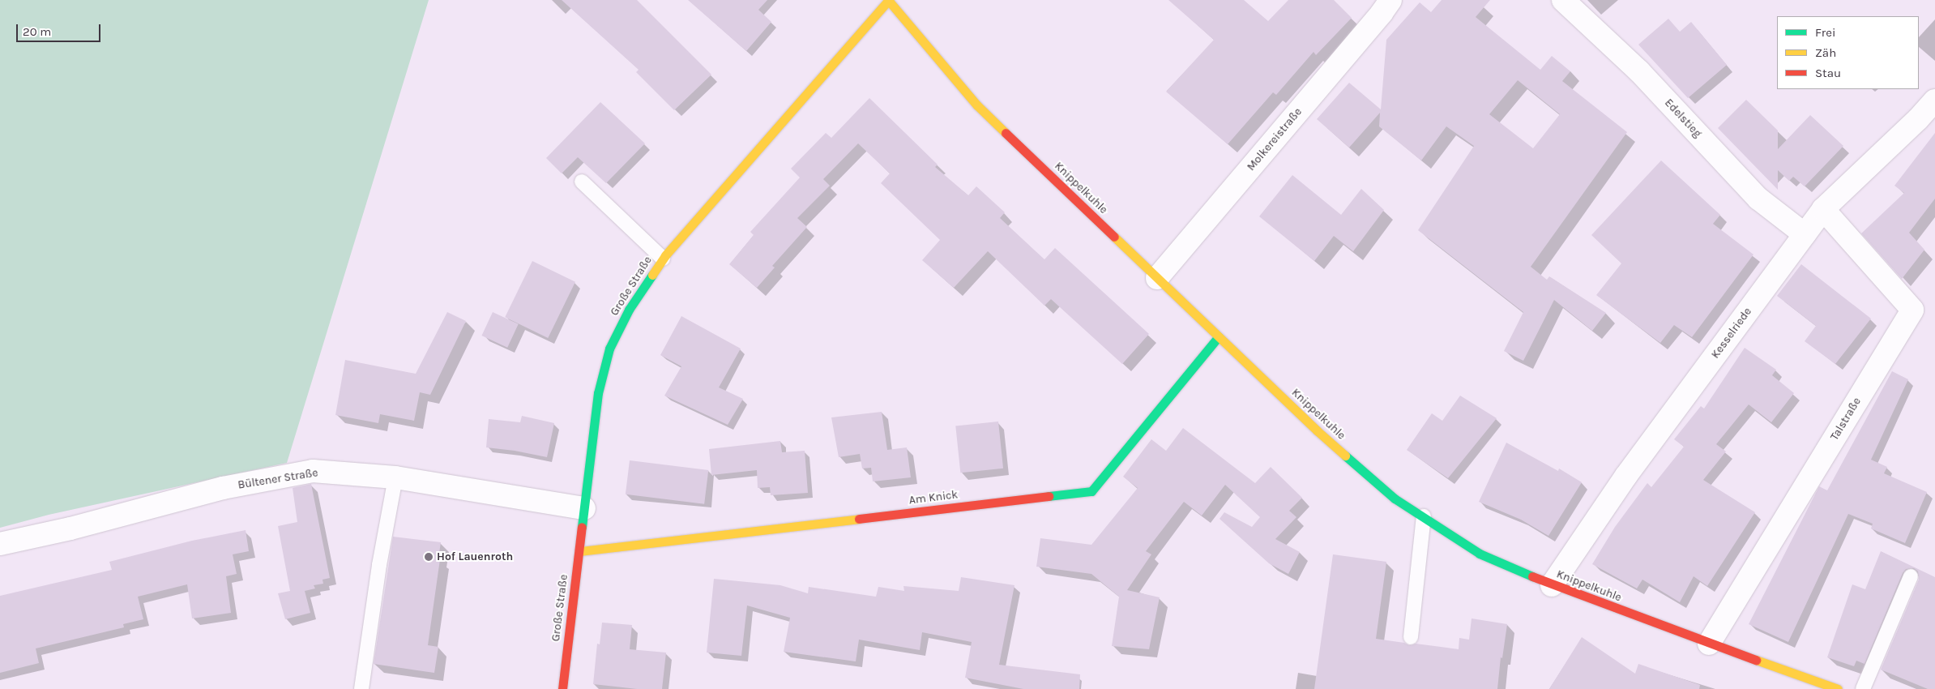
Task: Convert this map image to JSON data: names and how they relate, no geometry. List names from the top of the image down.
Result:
{
  "streets": {
    "street": [
      "Edelstieg",
      "Molkereistraße",
      "Knippelkuhle",
      "Große Straße",
      "Kesselriede",
      "Talstraße",
      "Bültener Straße",
      "Am Knick"
    ]
  },
  "crossings": [
    ["Edelstieg", "Kesselriede"],
    ["Molkereistraße", "Knippelkuhle"],
    ["Knippelkuhle", "Große Straße"],
    ["Knippelkuhle", "Kesselriede"],
    ["Knippelkuhle", "Talstraße"],
    ["Knippelkuhle", "Am Knick"],
    ["Große Straße", "Bültener Straße"],
    ["Große Straße", "Am Knick"],
    ["Kesselriede", "Talstraße"]
  ],
  "places": ["Hof Lauenroth"],
  "legend": ["Frei", "Zäh", "Stau"],
  "scale_bar": "20 m"
}
